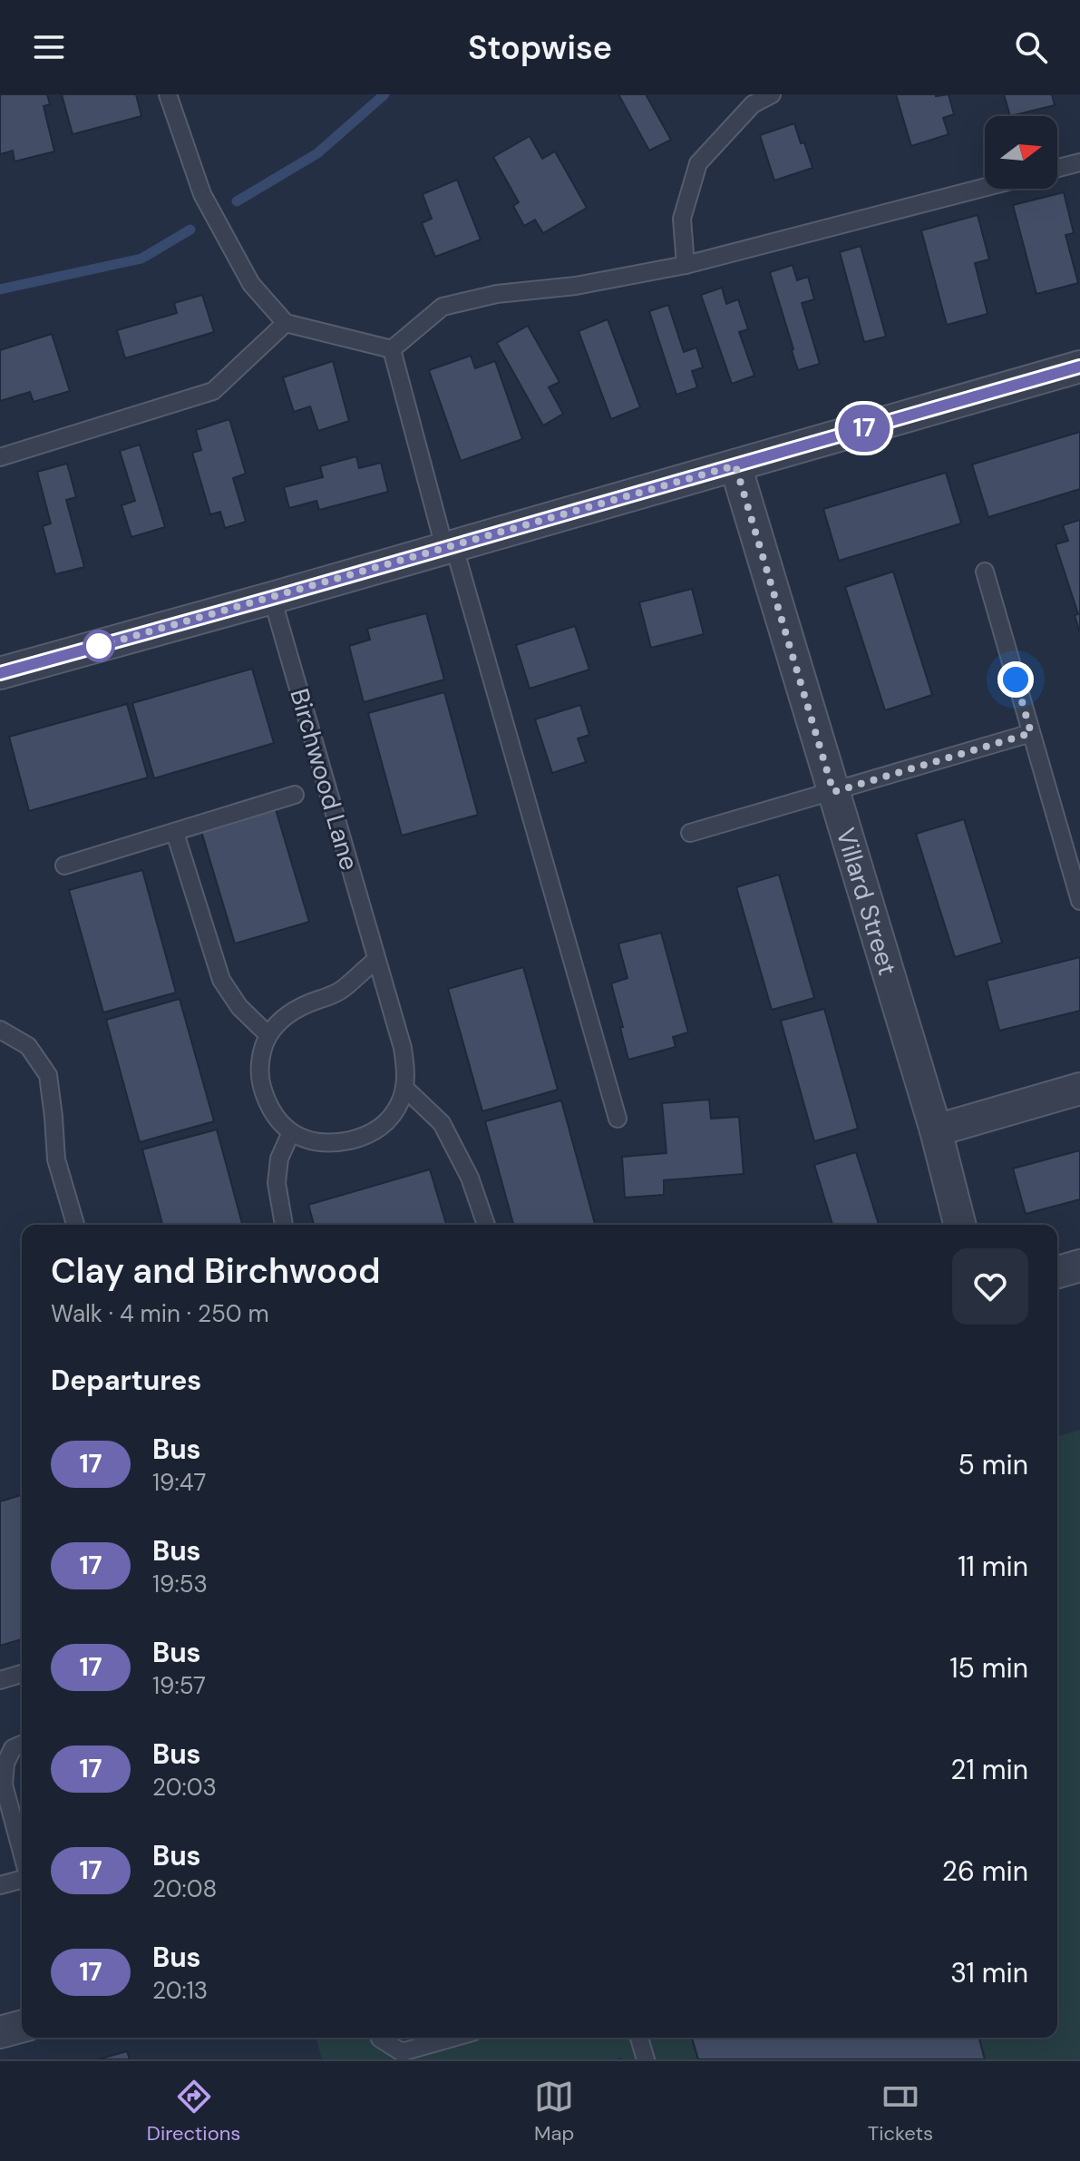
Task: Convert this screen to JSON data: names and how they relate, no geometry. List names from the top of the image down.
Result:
{
  "streets": {
    "street": ["Villard Street"],
    "lane": ["Birchwood Lane"]
  },
  "lines": ["bus line 17"],
  "north": "right",
  "page": {
    "header": "Stopwise",
    "on_map": "17",
    "heading": [
      ["Clay and Birchwood", "Walk · 4 min · 250 m"],
      "Departures"
    ],
    "list": [
      {
        "mark": "17",
        "name": "Bus",
        "note": "19:47",
        "value": "5 min"
      },
      {
        "mark": "17",
        "name": "Bus",
        "note": "19:53",
        "value": "11 min"
      },
      {
        "mark": "17",
        "name": "Bus",
        "note": "19:57",
        "value": "15 min"
      },
      {
        "mark": "17",
        "name": "Bus",
        "note": "20:03",
        "value": "21 min"
      },
      {
        "mark": "17",
        "name": "Bus",
        "note": "20:08",
        "value": "26 min"
      },
      {
        "mark": "17",
        "name": "Bus",
        "note": "20:13",
        "value": "31 min"
      }
    ],
    "tabs": ["Directions", "Map", "Tickets"]
  }
}
